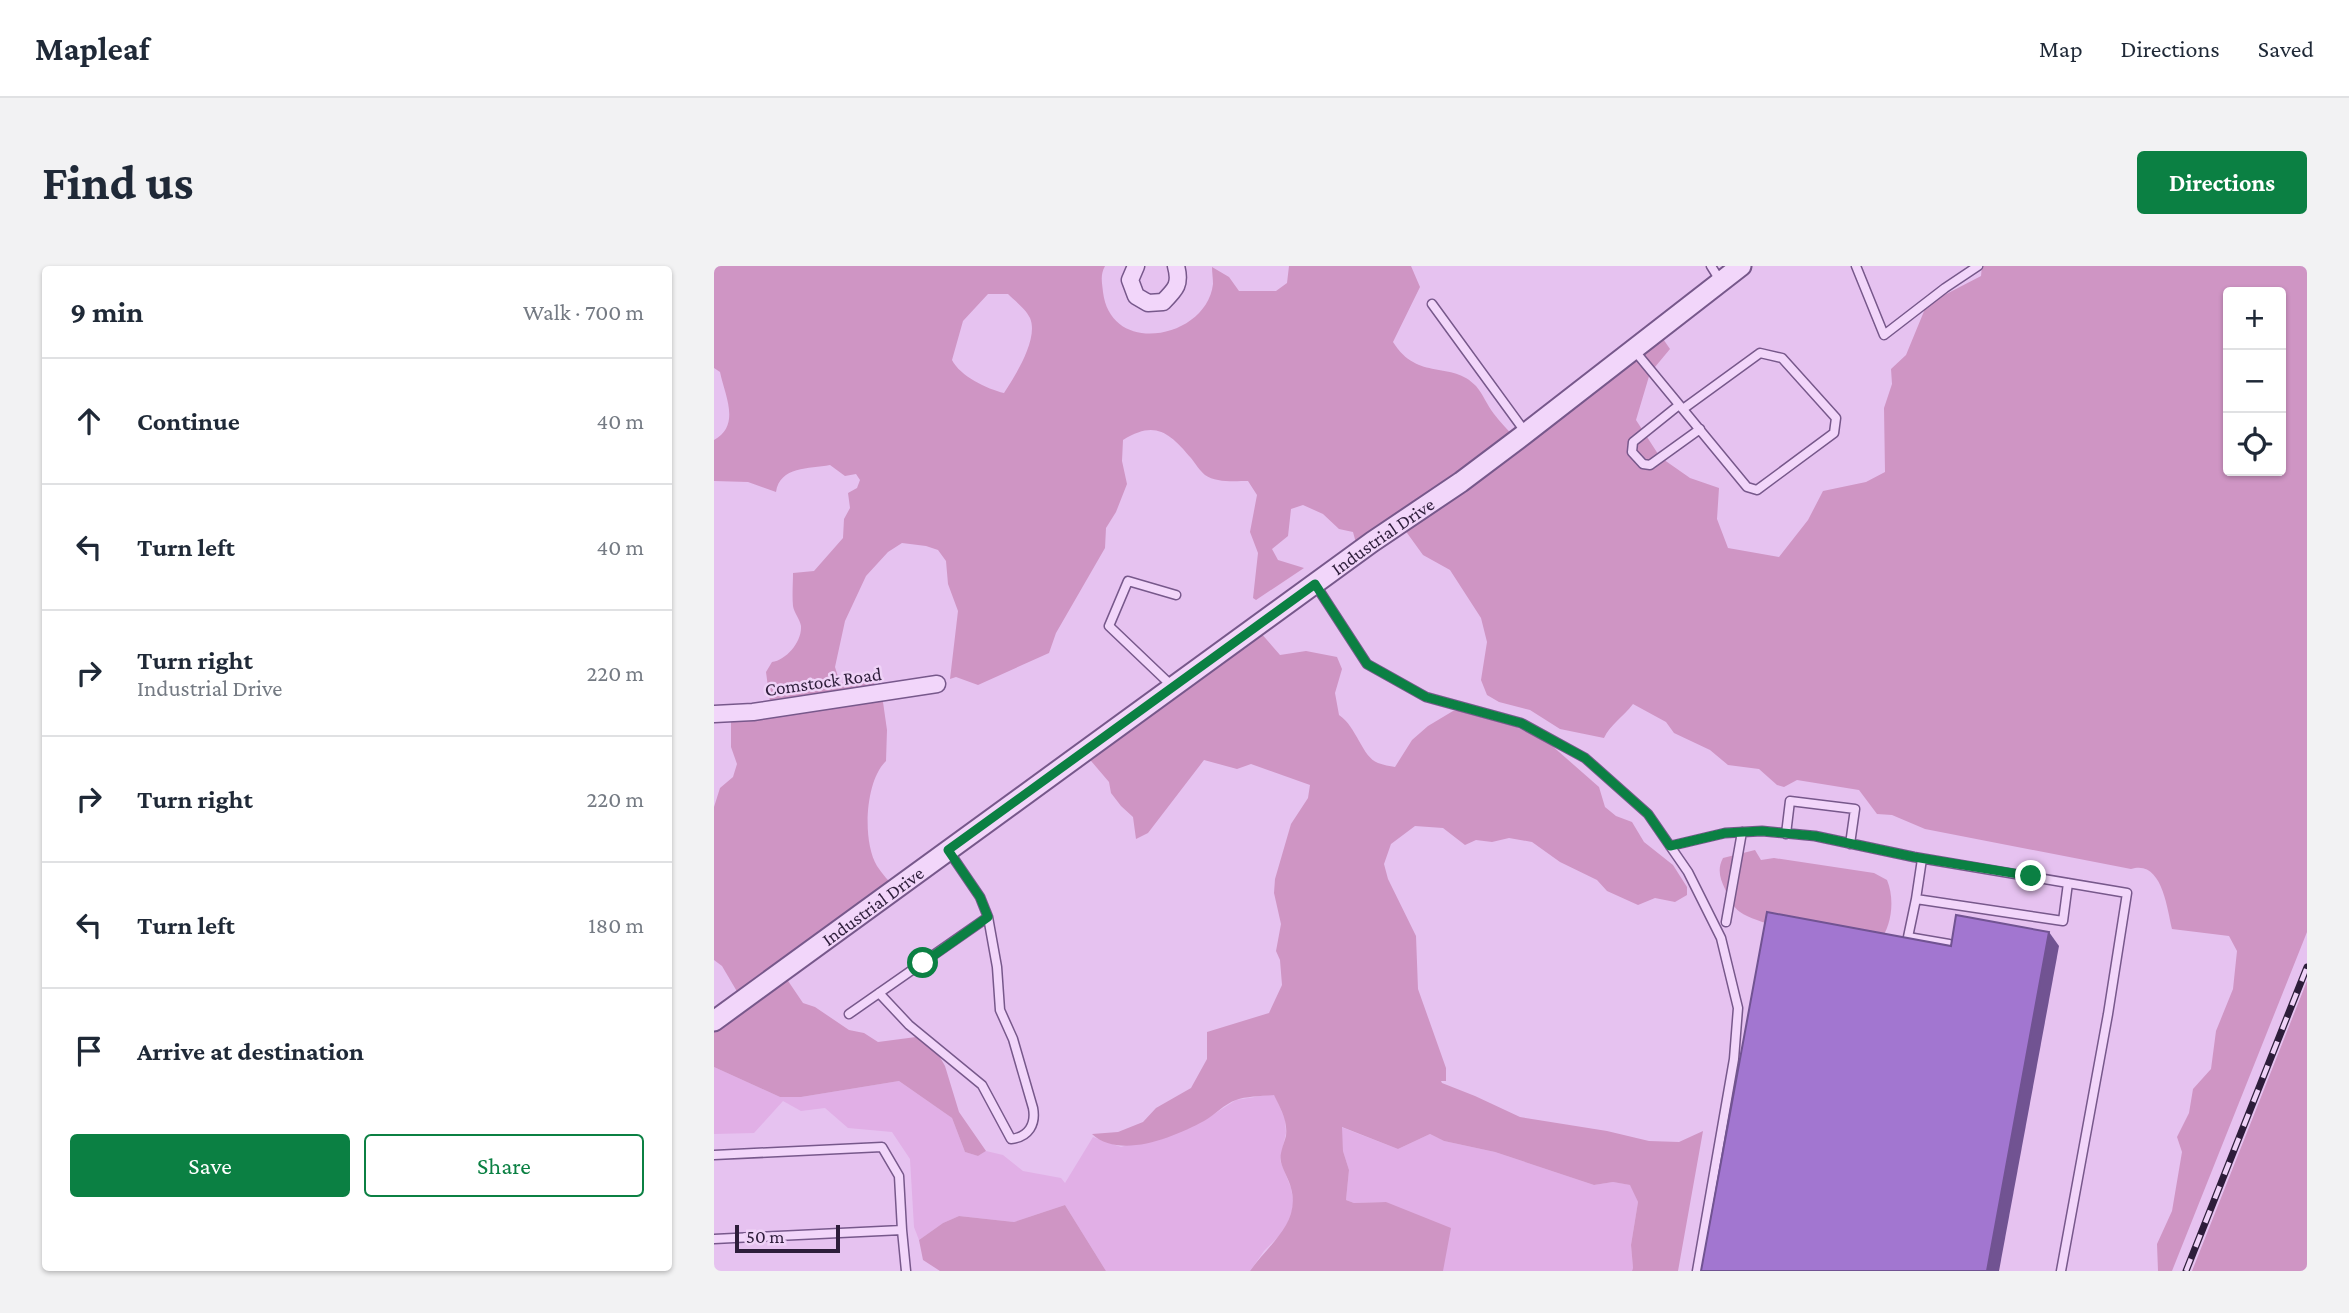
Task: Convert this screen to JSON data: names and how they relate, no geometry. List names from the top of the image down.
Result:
{
  "streets": {
    "street": ["Industrial Drive", "Comstock Road"]
  },
  "scale_bar": "50 m",
  "page": {
    "header": "Mapleaf",
    "nav": ["Map", "Directions", "Saved"],
    "buttons": [
      "Directions",
      ["Save", "Share"]
    ],
    "title": "Find us",
    "heading": ["9 min", "Walk · 700 m"],
    "map_buttons": ["+", "−"],
    "list": [
      ["Continue", "40 m"],
      ["Turn left", "40 m"],
      ["Turn right", "Industrial Drive", "220 m"],
      ["Turn right", "220 m"],
      ["Turn left", "180 m"],
      "Arrive at destination"
    ],
    "scale": "50 m"
  }
}
